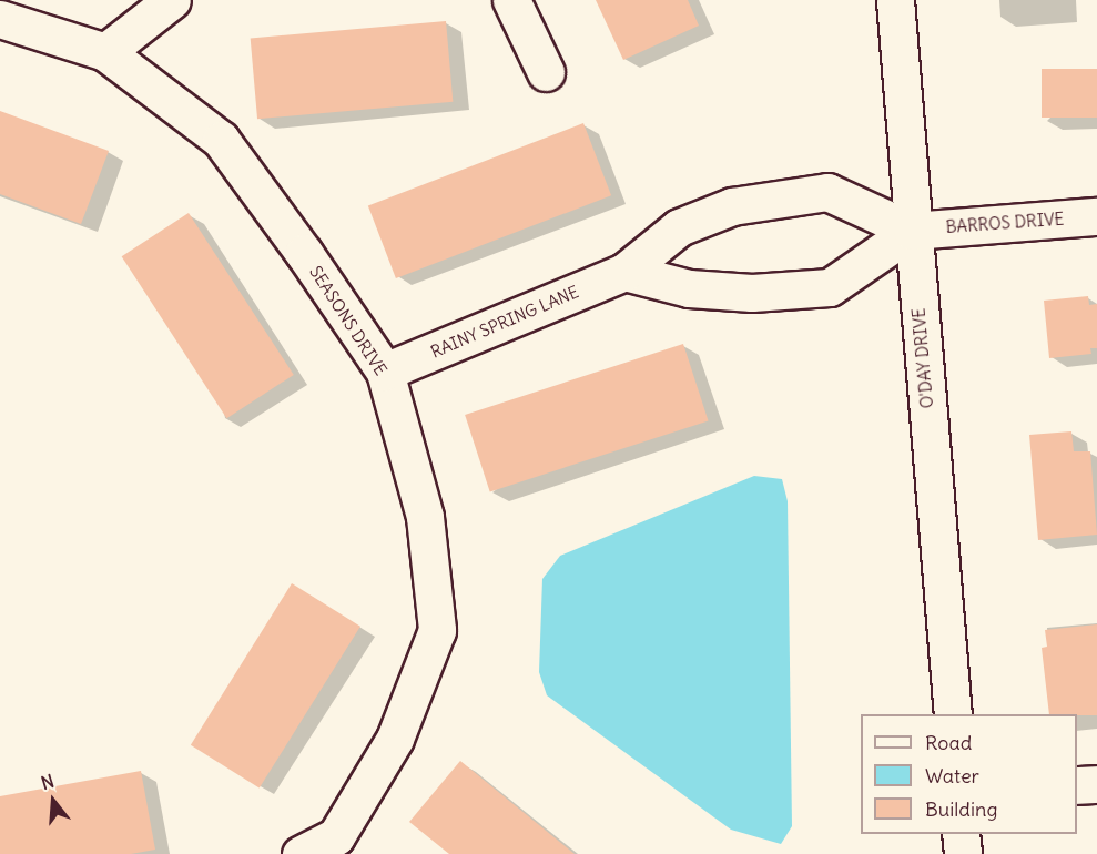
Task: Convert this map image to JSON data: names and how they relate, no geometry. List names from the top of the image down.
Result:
{
  "streets": {
    "street": [
      "BARROS DRIVE",
      "SEASONS DRIVE",
      "RAINY SPRING LANE",
      "O'DAY DRIVE"
    ]
  },
  "crossings": [
    ["BARROS DRIVE", "RAINY SPRING LANE"],
    ["BARROS DRIVE", "O'DAY DRIVE"],
    ["SEASONS DRIVE", "RAINY SPRING LANE"],
    ["RAINY SPRING LANE", "O'DAY DRIVE"]
  ],
  "legend": ["Road", "Water", "Building"],
  "north": "top"
}
